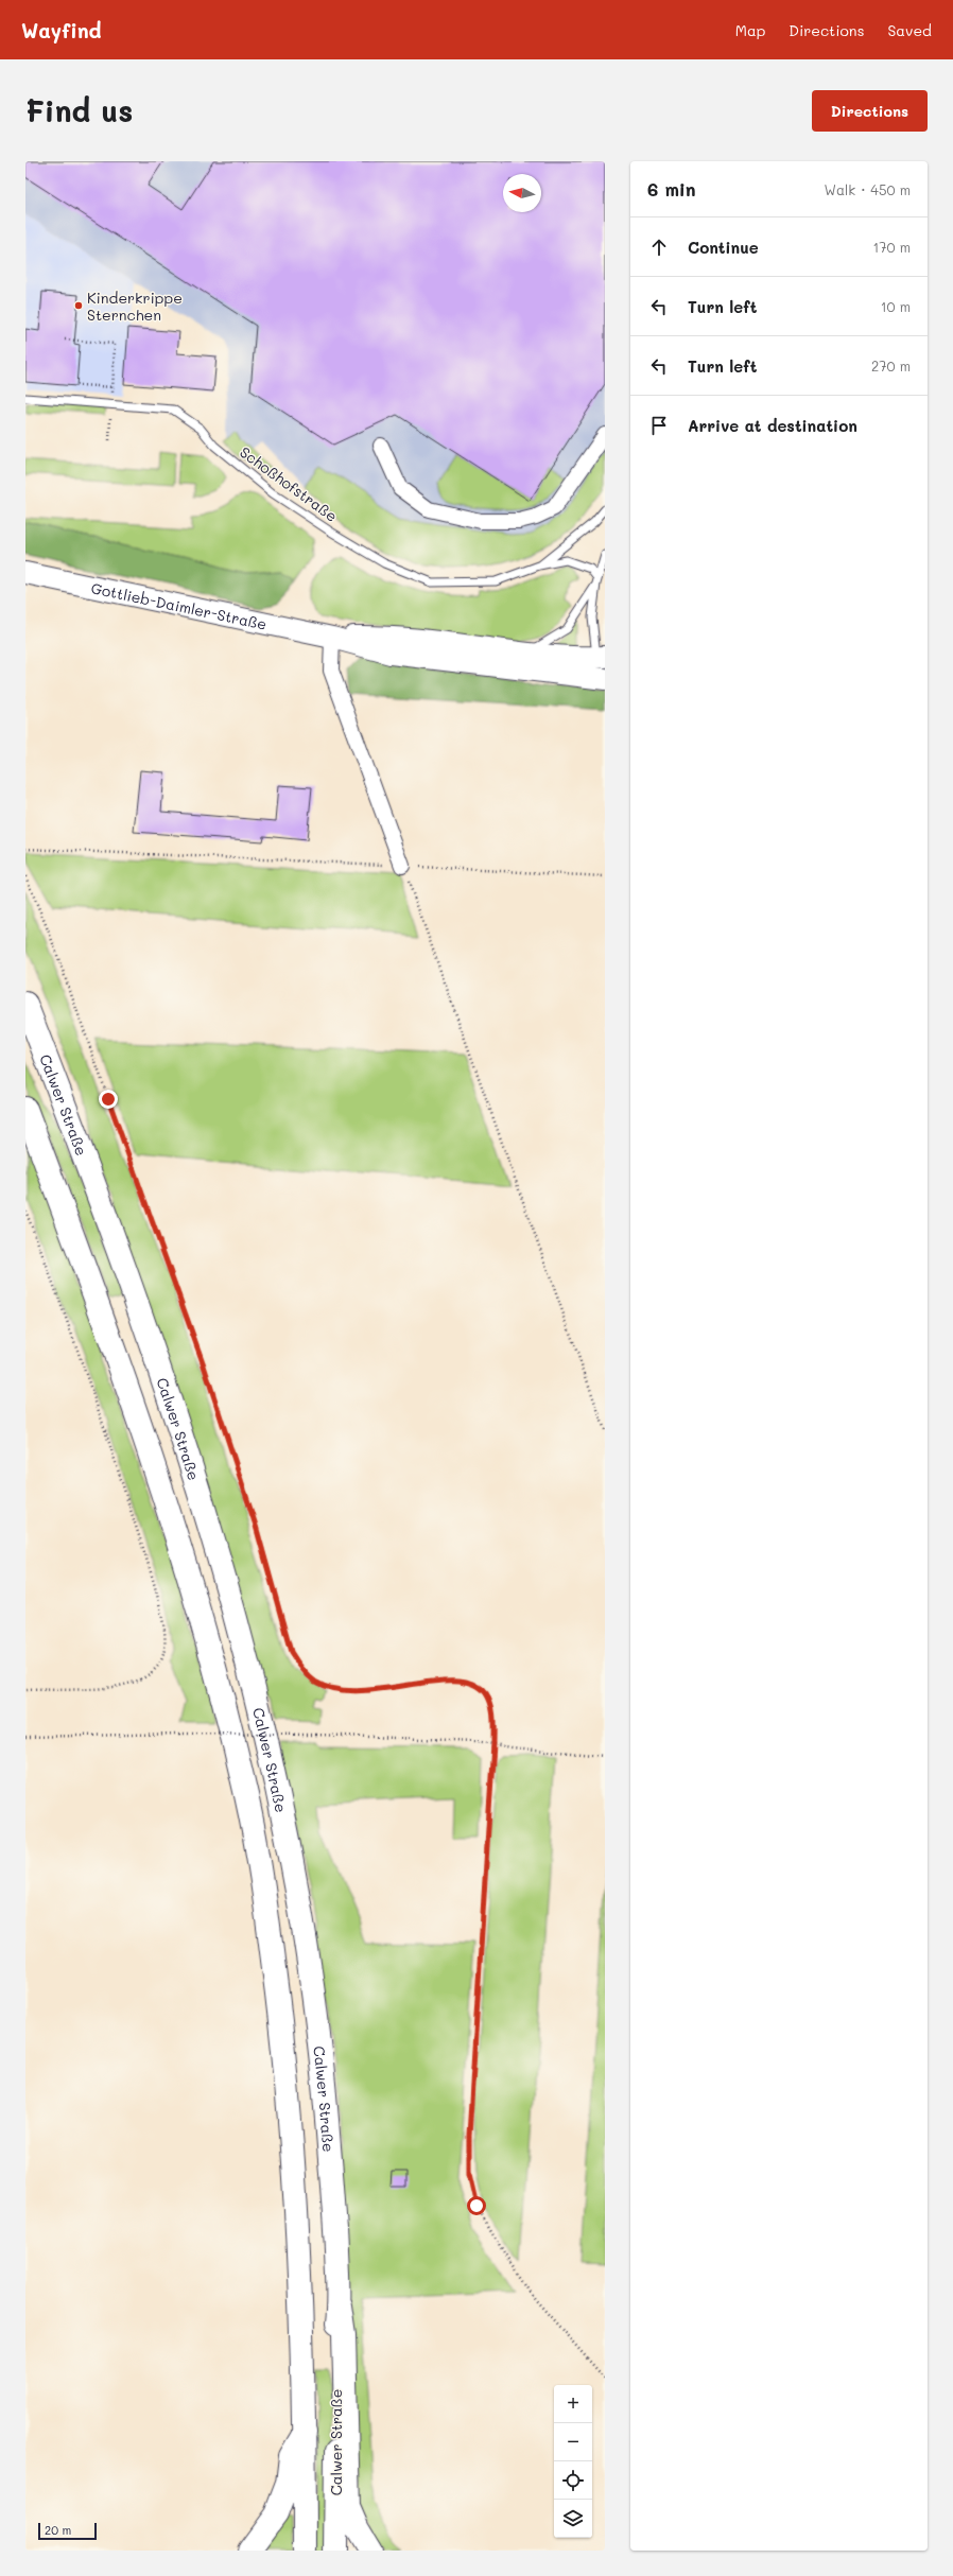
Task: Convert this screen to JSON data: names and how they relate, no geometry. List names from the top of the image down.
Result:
{
  "streets": {
    "main road": ["Gottlieb-Daimler-Straße", "Calwer Straße"],
    "lane": ["Schoßhofstraße"]
  },
  "places": ["Kinderkrippe Sternchen"],
  "scale_bar": "20 m",
  "north": "left",
  "page": {
    "header": "Wayfind",
    "nav": ["Map", "Directions", "Saved"],
    "buttons": "Directions",
    "title": "Find us",
    "heading": ["6 min", "Walk · 450 m"],
    "list": [
      ["Continue", "170 m"],
      ["Turn left", "10 m"],
      ["Turn left", "270 m"],
      "Arrive at destination"
    ],
    "map_buttons": ["+", "−"],
    "scale": "20 m"
  }
}
